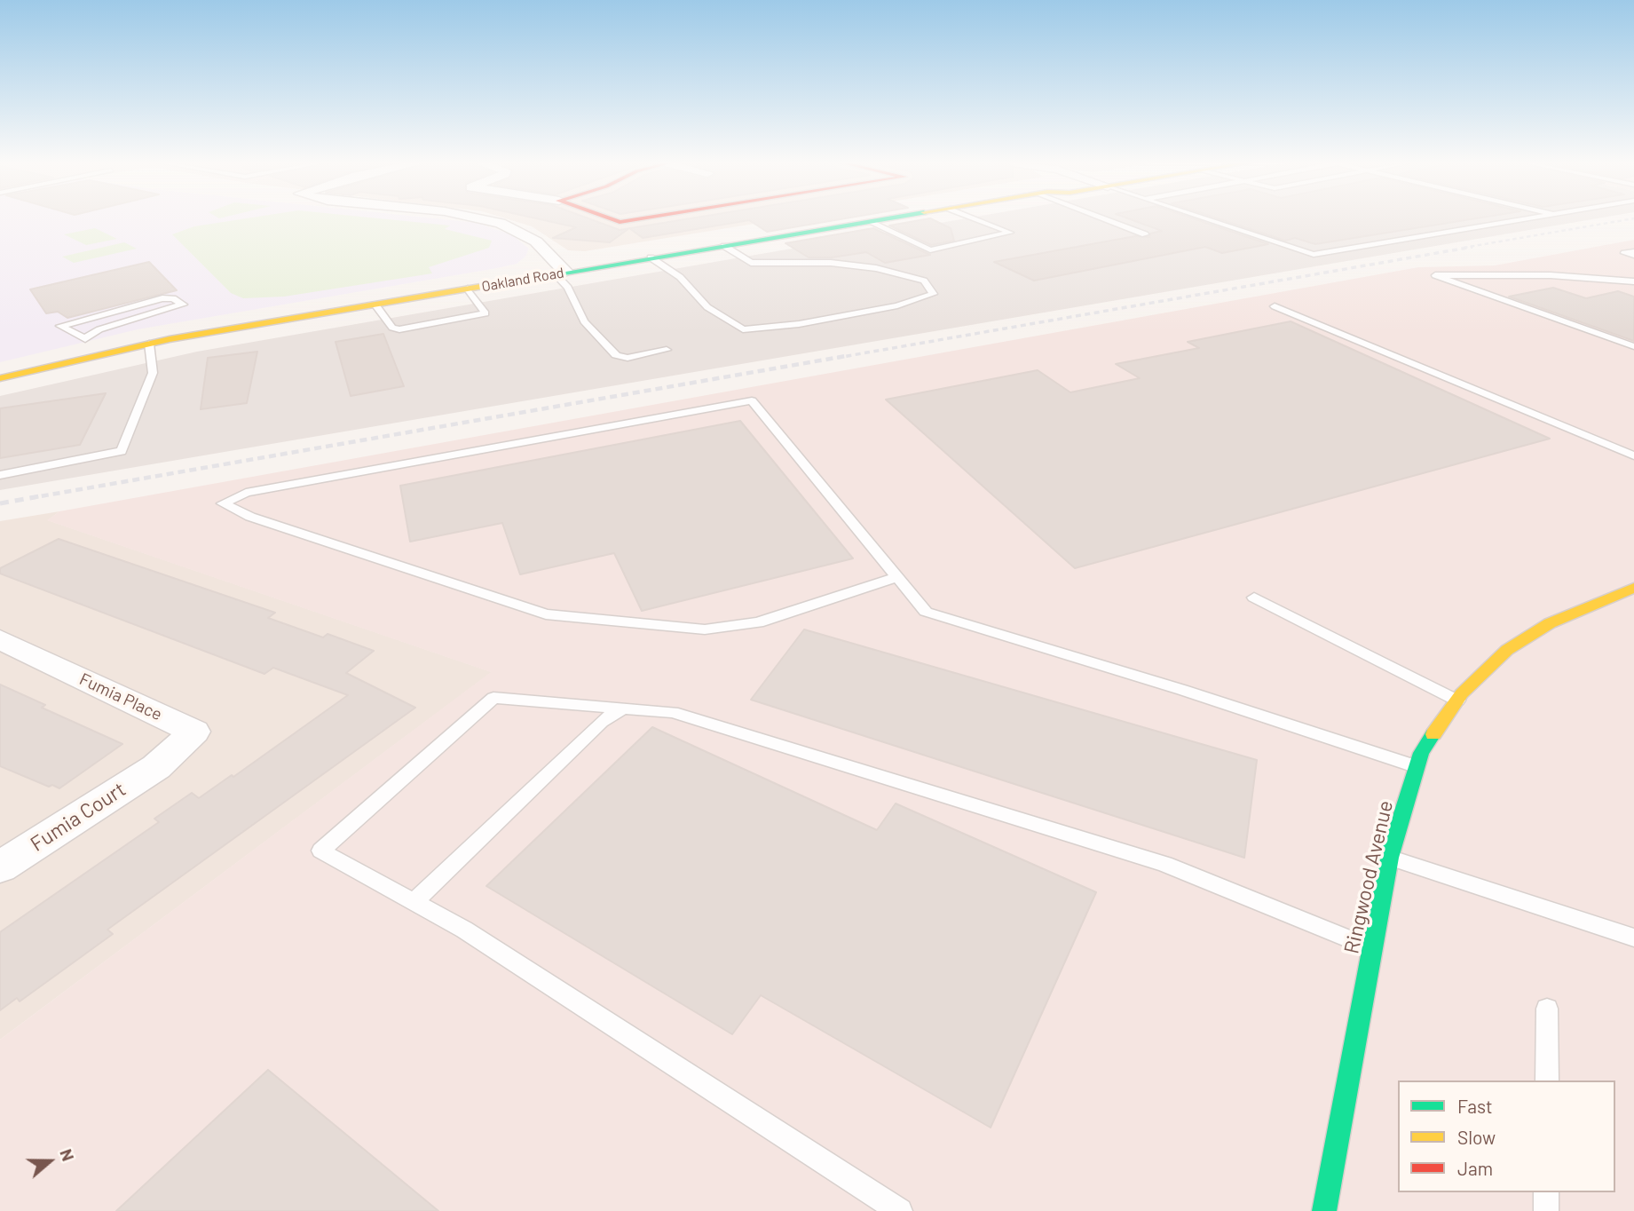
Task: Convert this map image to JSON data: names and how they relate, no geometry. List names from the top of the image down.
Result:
{
  "streets": {
    "main road": ["Oakland Road", "Ringwood Avenue"],
    "street": ["Fumia Place", "Fumia Court"]
  },
  "crossings": [
    ["Fumia Place", "Fumia Court"]
  ],
  "legend": ["Fast", "Slow", "Jam"],
  "north": "right"
}
